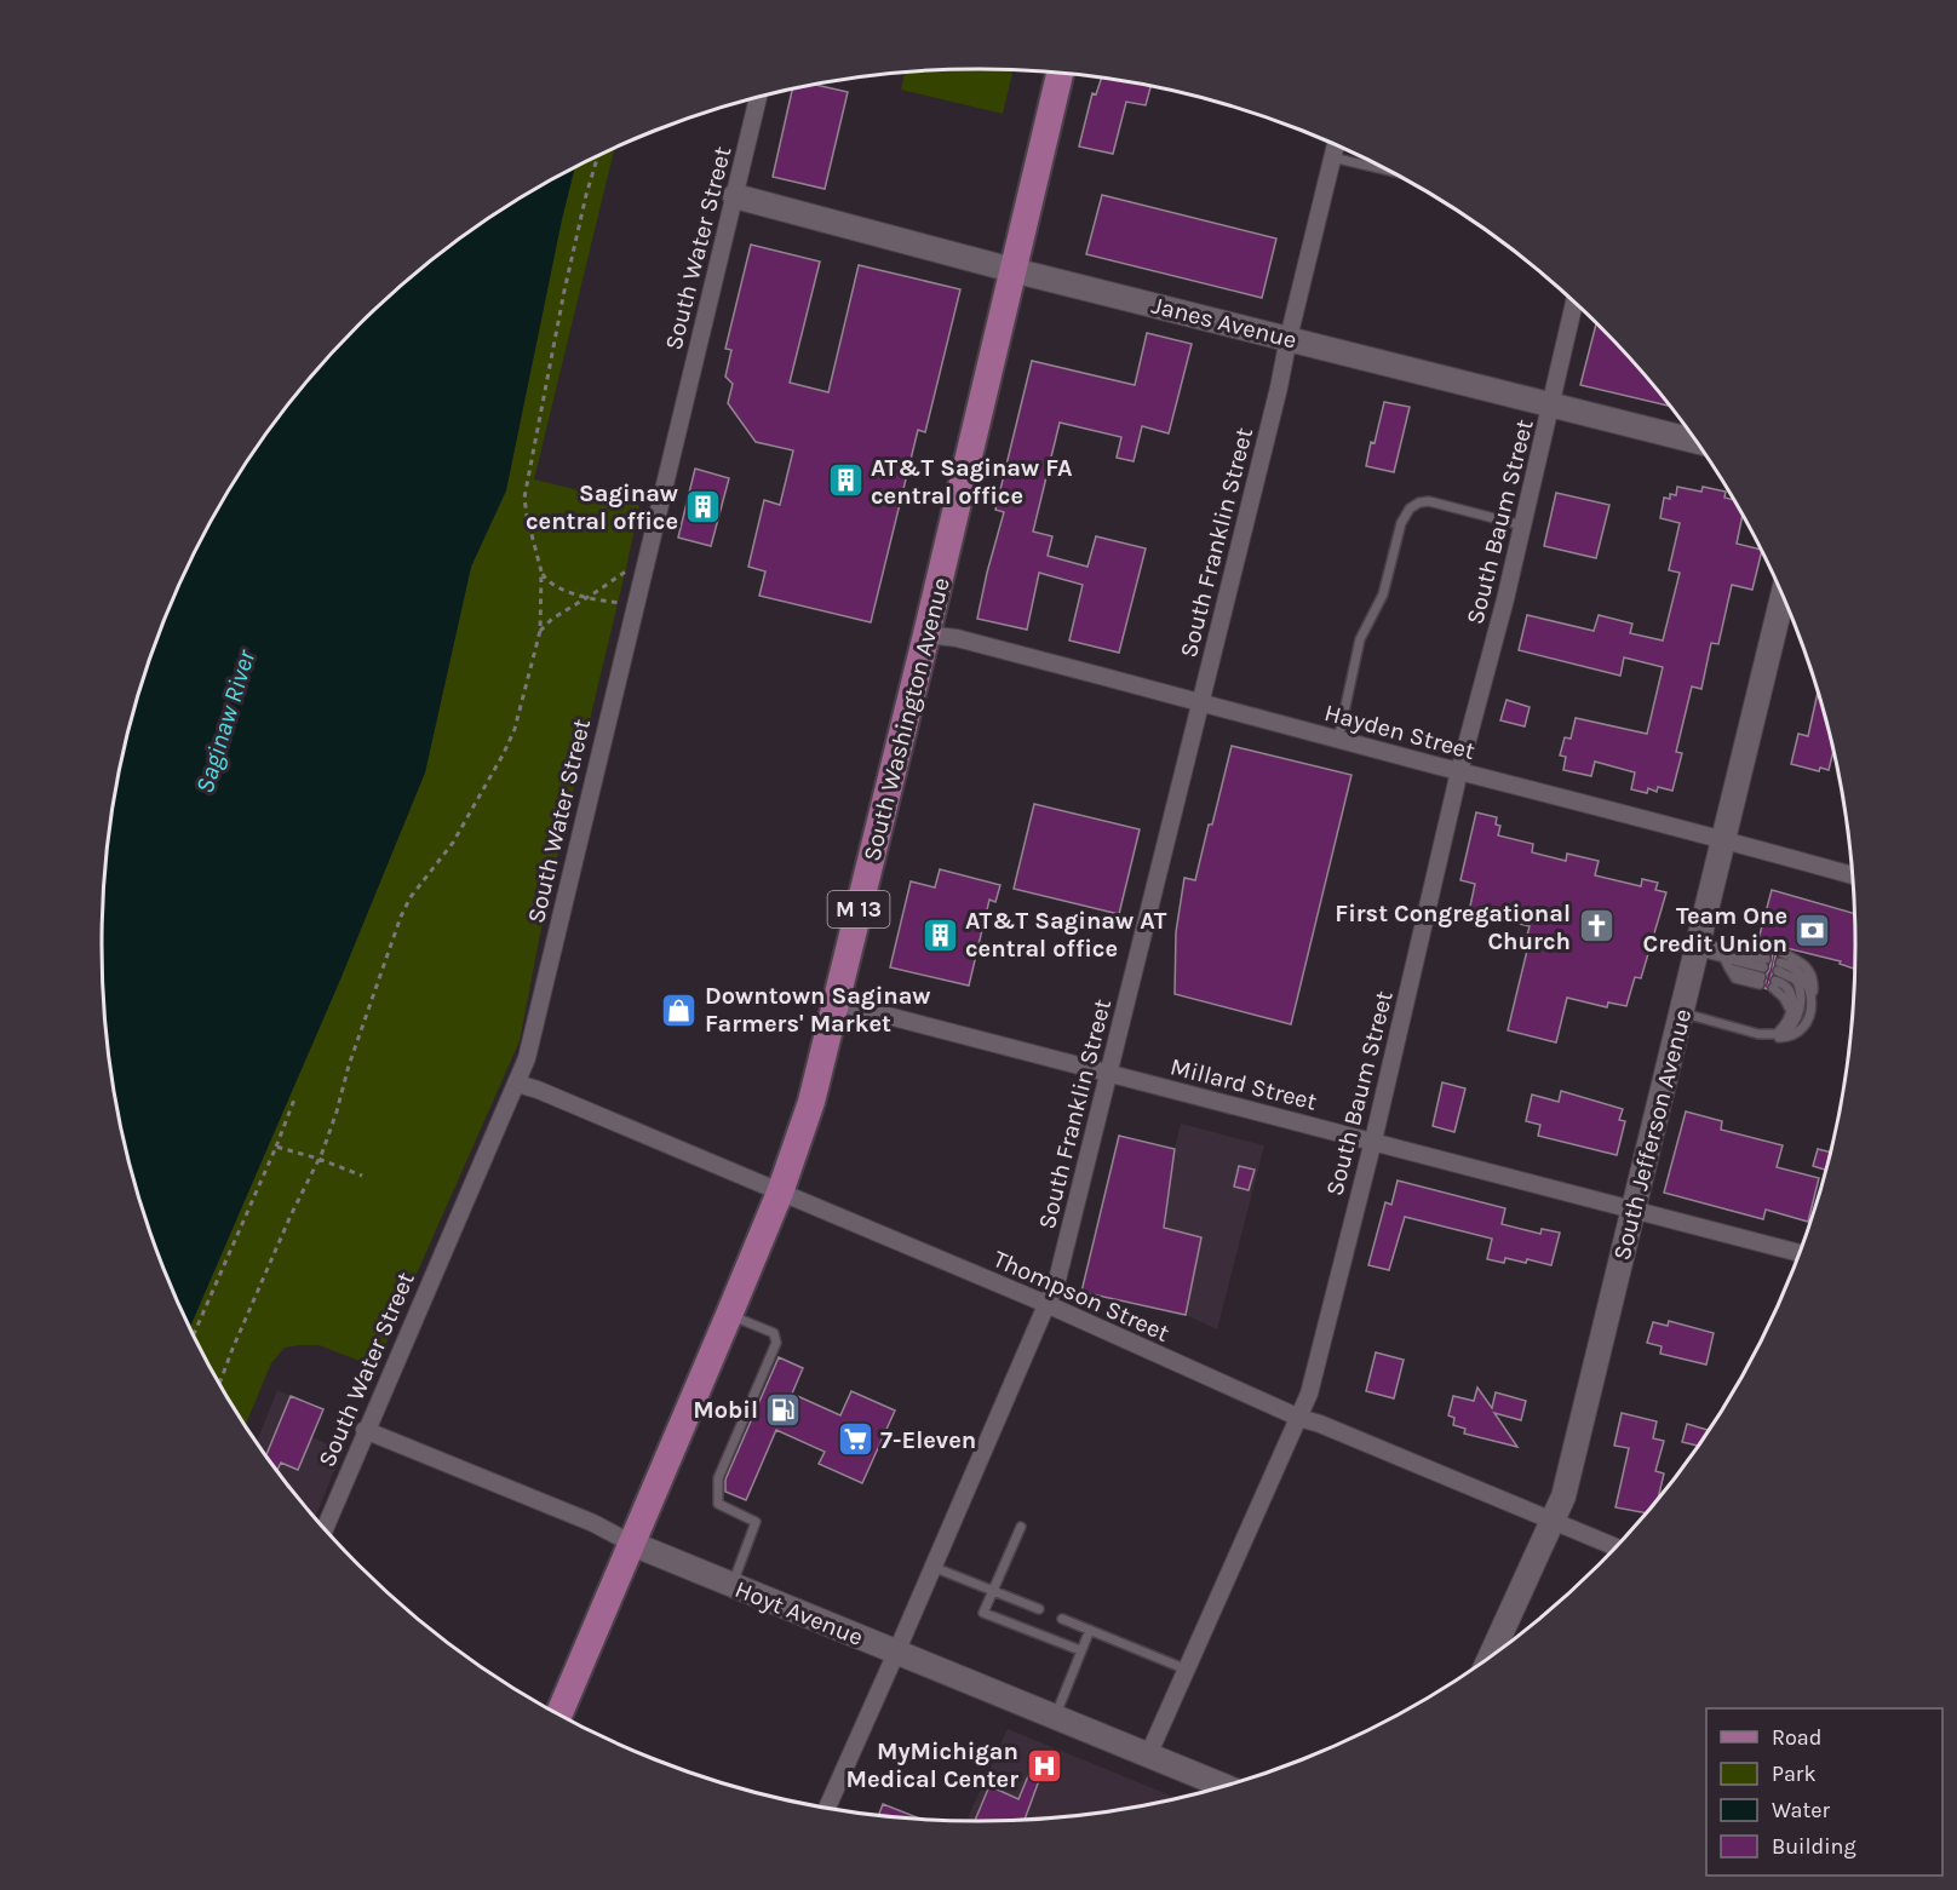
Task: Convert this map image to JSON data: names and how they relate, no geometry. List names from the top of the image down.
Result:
{
  "streets": {
    "main road": ["South Washington Avenue", "M 13"],
    "street": [
      "South Water Street",
      "Janes Avenue",
      "South Baum Street",
      "South Franklin Street",
      "Hayden Street",
      "Millard Street",
      "South Jefferson Avenue",
      "Thompson Street",
      "Hoyt Avenue"
    ]
  },
  "crossings": [
    ["South Water Street", "Janes Avenue"],
    ["South Water Street", "Thompson Street"],
    ["South Water Street", "Hoyt Avenue"],
    ["Janes Avenue", "South Baum Street"],
    ["Janes Avenue", "South Franklin Street"],
    ["Janes Avenue", "South Washington Avenue"],
    ["South Baum Street", "Hayden Street"],
    ["South Baum Street", "Millard Street"],
    ["South Baum Street", "Thompson Street"],
    ["South Baum Street", "Hoyt Avenue"],
    ["South Franklin Street", "Hayden Street"],
    ["South Franklin Street", "Millard Street"],
    ["South Franklin Street", "Thompson Street"],
    ["South Franklin Street", "Hoyt Avenue"],
    ["South Washington Avenue", "Hayden Street"],
    ["South Washington Avenue", "Millard Street"],
    ["South Washington Avenue", "Thompson Street"],
    ["South Washington Avenue", "Hoyt Avenue"],
    ["Hayden Street", "South Jefferson Avenue"],
    ["Millard Street", "South Jefferson Avenue"],
    ["South Jefferson Avenue", "Thompson Street"]
  ],
  "water": ["Saginaw River"],
  "places": {
    "building": ["AT&T Saginaw FA central office", "Saginaw central office", "AT&T Saginaw AT central office"],
    "church": ["First Congregational Church"],
    "bank": ["Team One Credit Union"],
    "shop": ["Downtown Saginaw Farmers' Market"],
    "fuel station": ["Mobil"],
    "supermarket": ["7-Eleven"],
    "hospital": ["MyMichigan Medical Center"]
  },
  "legend": [
    "Road",
    "Park",
    "Water",
    "Building"
  ]
}
